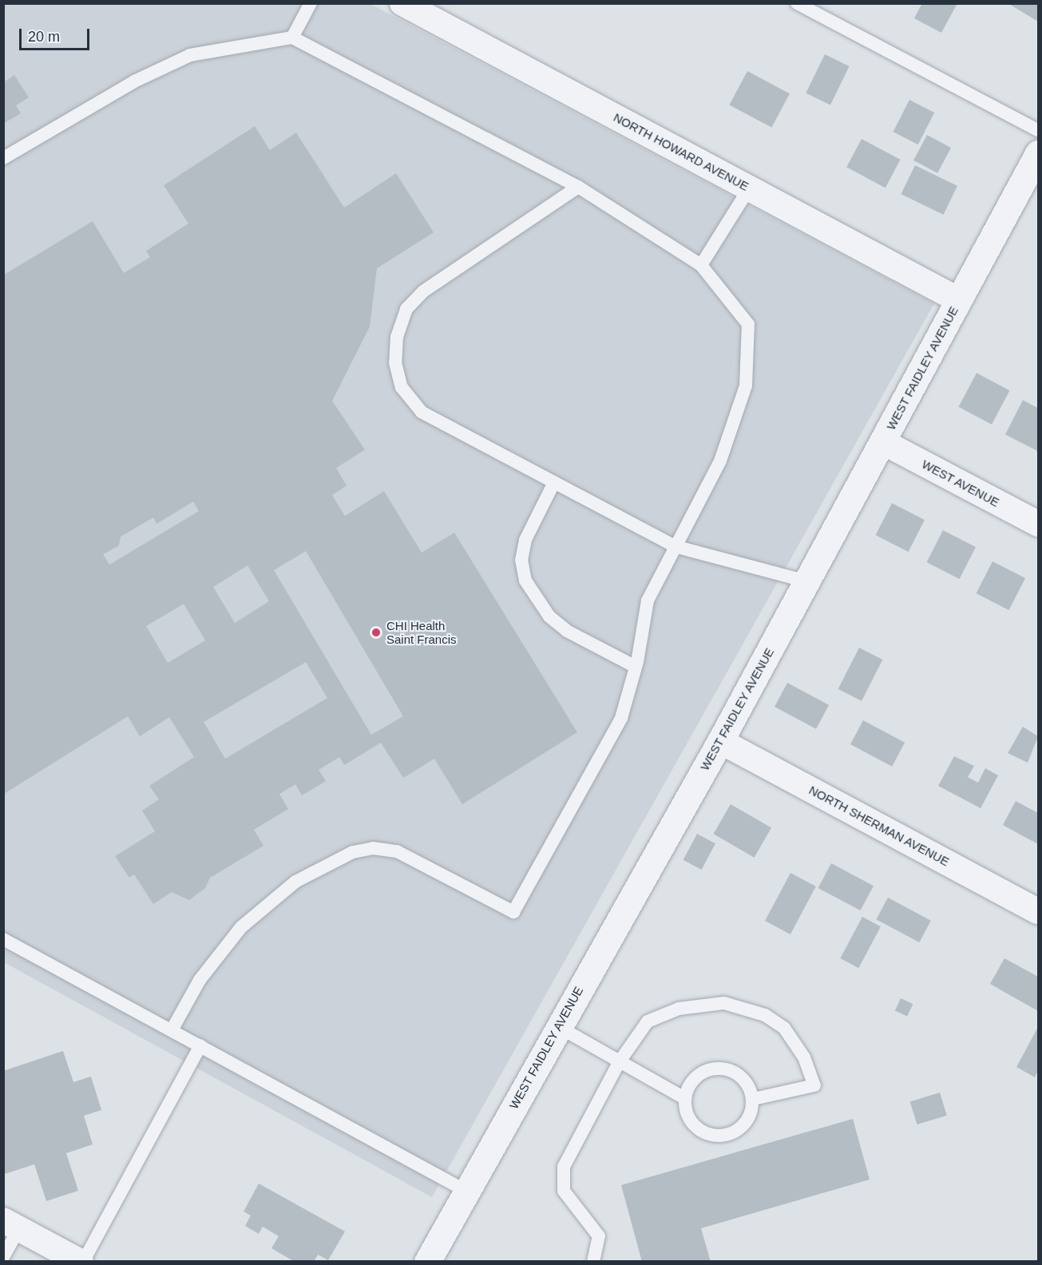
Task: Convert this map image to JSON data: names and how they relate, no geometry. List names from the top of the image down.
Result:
{
  "streets": {
    "street": [
      "NORTH HOWARD AVENUE",
      "WEST FAIDLEY AVENUE",
      "WEST AVENUE",
      "NORTH SHERMAN AVENUE"
    ]
  },
  "crossings": [
    ["NORTH HOWARD AVENUE", "WEST FAIDLEY AVENUE"],
    ["WEST FAIDLEY AVENUE", "WEST AVENUE"],
    ["WEST FAIDLEY AVENUE", "NORTH SHERMAN AVENUE"]
  ],
  "places": ["CHI Health Saint Francis"],
  "scale_bar": "20 m"
}
